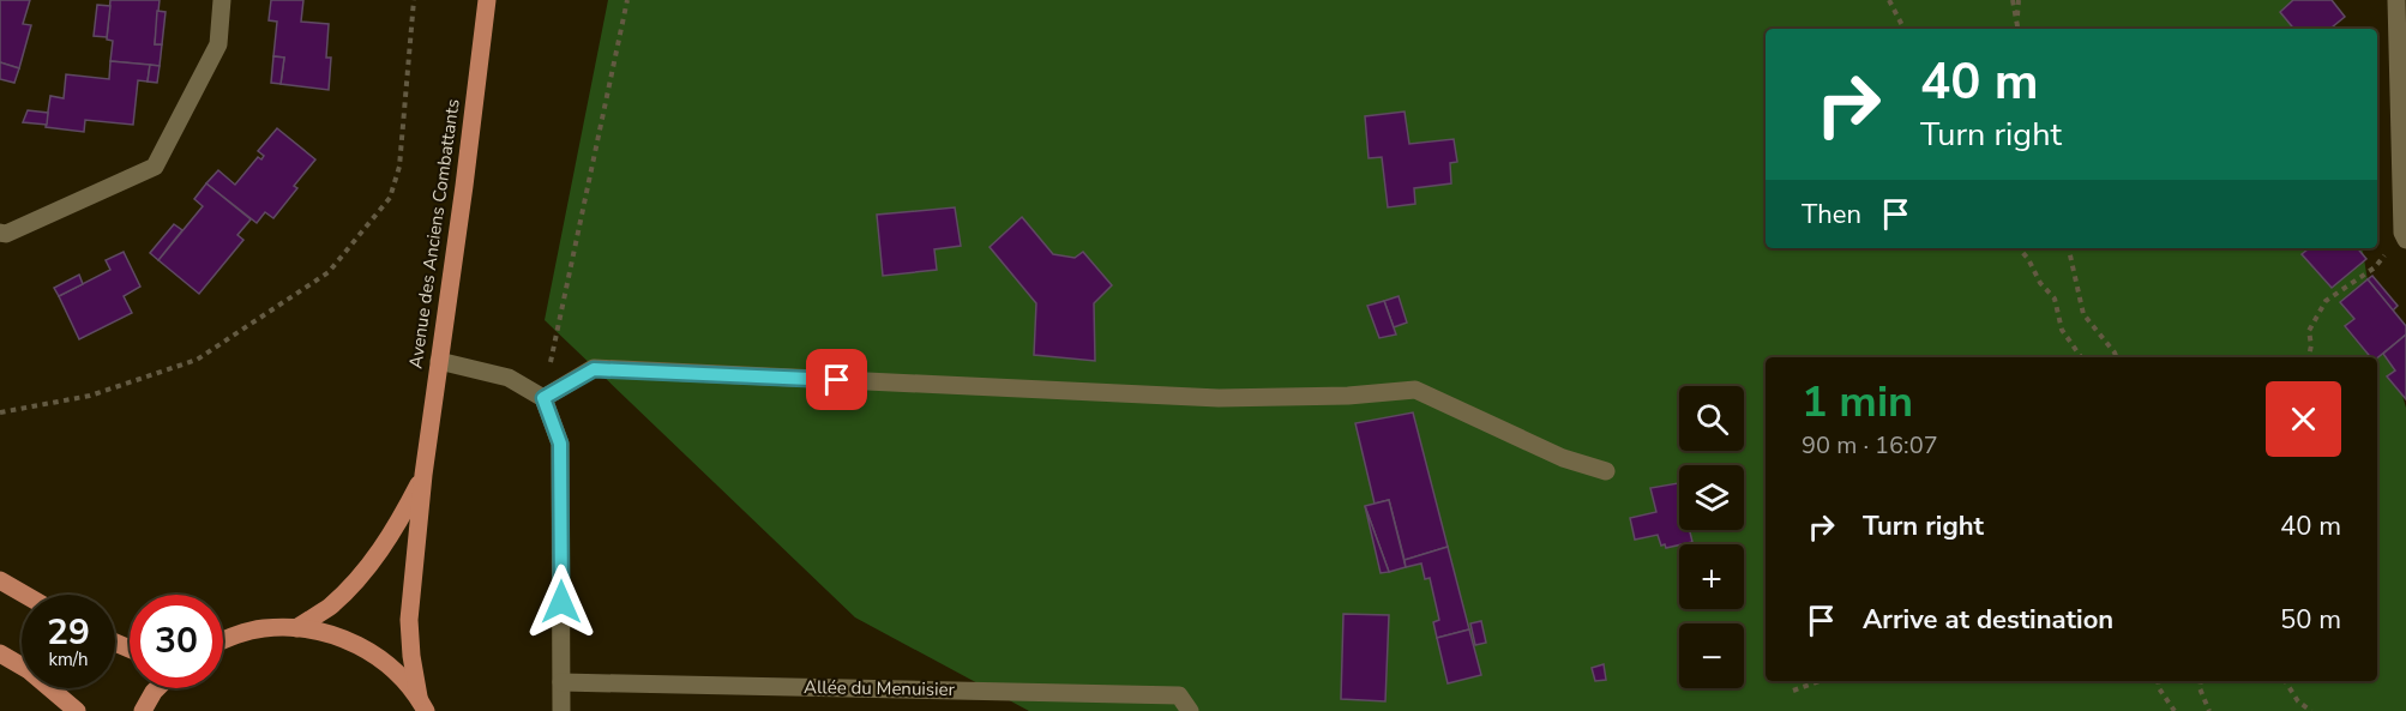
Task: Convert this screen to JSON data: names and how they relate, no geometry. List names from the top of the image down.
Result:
{
  "streets": {
    "main road": ["Avenue des Anciens Combattants"],
    "street": ["Allée du Menuisier"]
  },
  "page": {
    "turn": ["40 m", "Turn right"],
    "then": "Then",
    "heading": ["1 min", "90 m · 16:07"],
    "map_buttons": ["+", "−"],
    "list": [
      {
        "name": "Turn right",
        "value": "40 m"
      },
      {
        "name": "Arrive at destination",
        "value": "50 m"
      }
    ],
    "speed": "29 km/h",
    "limit": "30"
  }
}
